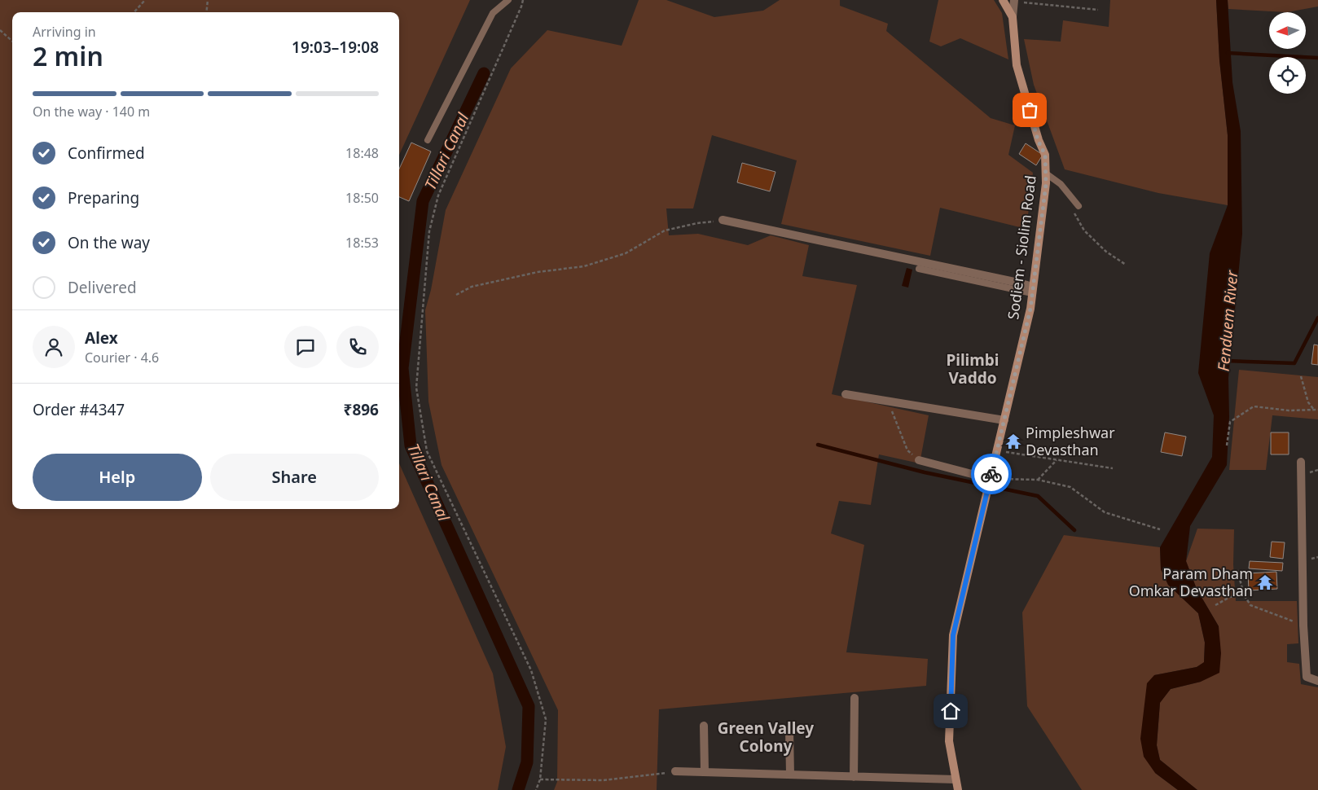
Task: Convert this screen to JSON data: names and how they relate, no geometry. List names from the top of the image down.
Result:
{
  "streets": {
    "main road": ["Sodiem - Siolim Road"]
  },
  "districts": ["Pilimbi Vaddo", "Green Valley Colony"],
  "water": ["Tillari Canal", "Fenduem River"],
  "places": {
    "temple": ["Pimpleshwar Devasthan", "Param Dham Omkar Devasthan"]
  },
  "north": "left",
  "page": {
    "heading": ["2 min", "Arriving in", "19:03–19:08"],
    "panel": [
      "Alex",
      "Courier · 4.6",
      "Order #4347",
      "₹896"
    ],
    "bar": "On the way · 140 m",
    "list": [
      ["Confirmed", "18:48"],
      ["Preparing", "18:50"],
      ["On the way", "18:53"],
      "Delivered"
    ],
    "buttons": ["Help", "Share"]
  }
}
